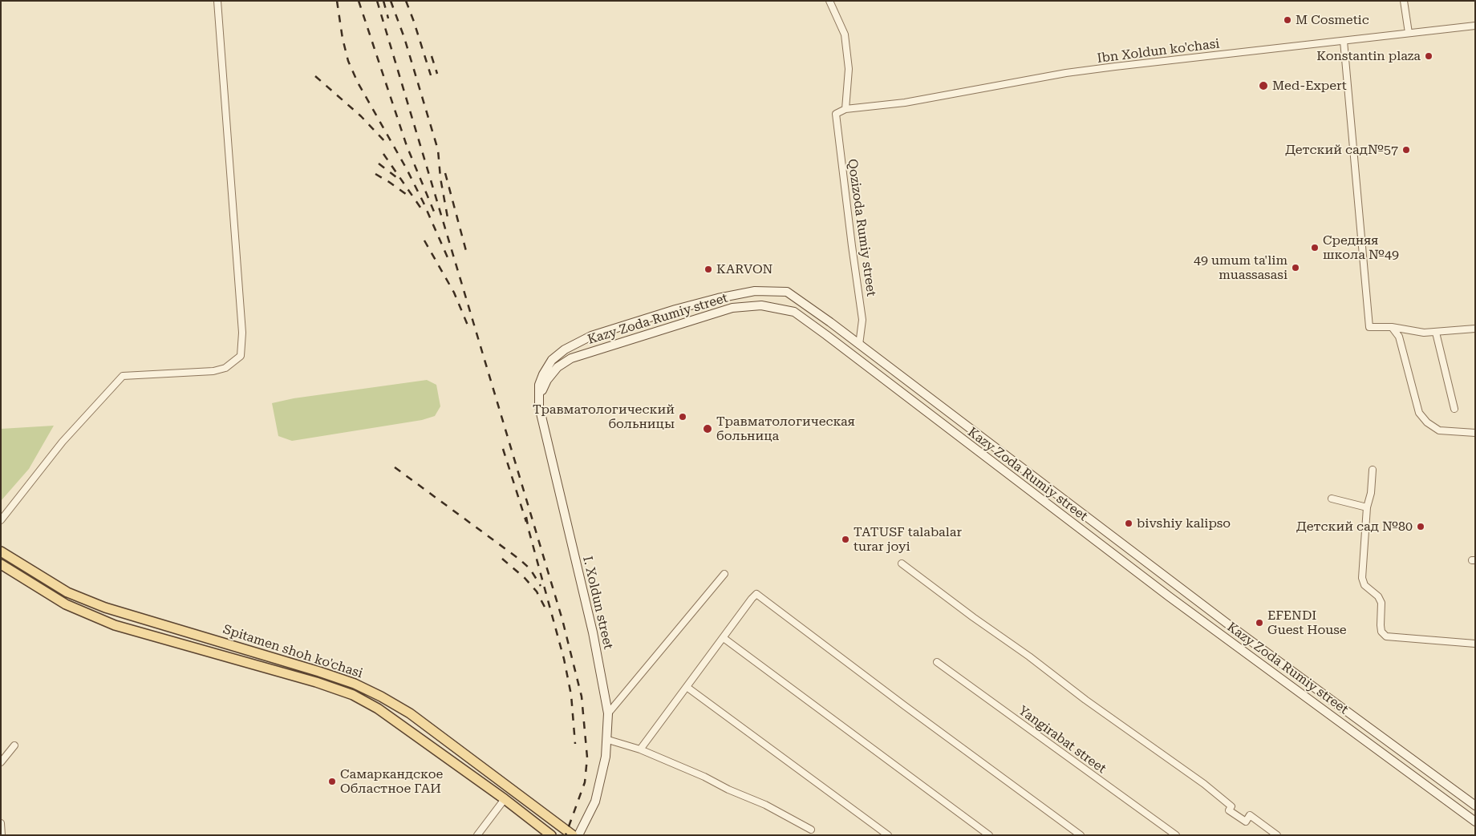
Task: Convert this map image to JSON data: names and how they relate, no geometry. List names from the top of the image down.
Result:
{
  "streets": {
    "main road": ["Spitamen shoh ko'chasi"],
    "street": [
      "Ibn Xoldun ko'chasi",
      "Qozizoda Rumiy street",
      "Kazy Zoda Rumiy street",
      "I. Xoldun street",
      "Yangirabat street"
    ]
  },
  "crossings": [
    ["Ibn Xoldun ko'chasi", "Qozizoda Rumiy street"],
    ["Qozizoda Rumiy street", "Kazy Zoda Rumiy street"],
    ["Kazy Zoda Rumiy street", "I. Xoldun street"]
  ],
  "places": [
    "M Cosmetic",
    "Konstantin plaza",
    "Med-Expert",
    "Детский сад№57",
    "Средняя школа №49",
    "49 umum ta'lim muassasasi",
    "KARVON",
    "Травматологический больницы",
    "Травматологическая больница",
    "bivshiy kalipso",
    "Детский сад №80",
    "TATUSF talabalar turar joyi",
    "EFENDI Guest House",
    "Самаркандское Областное ГАИ"
  ]
}
